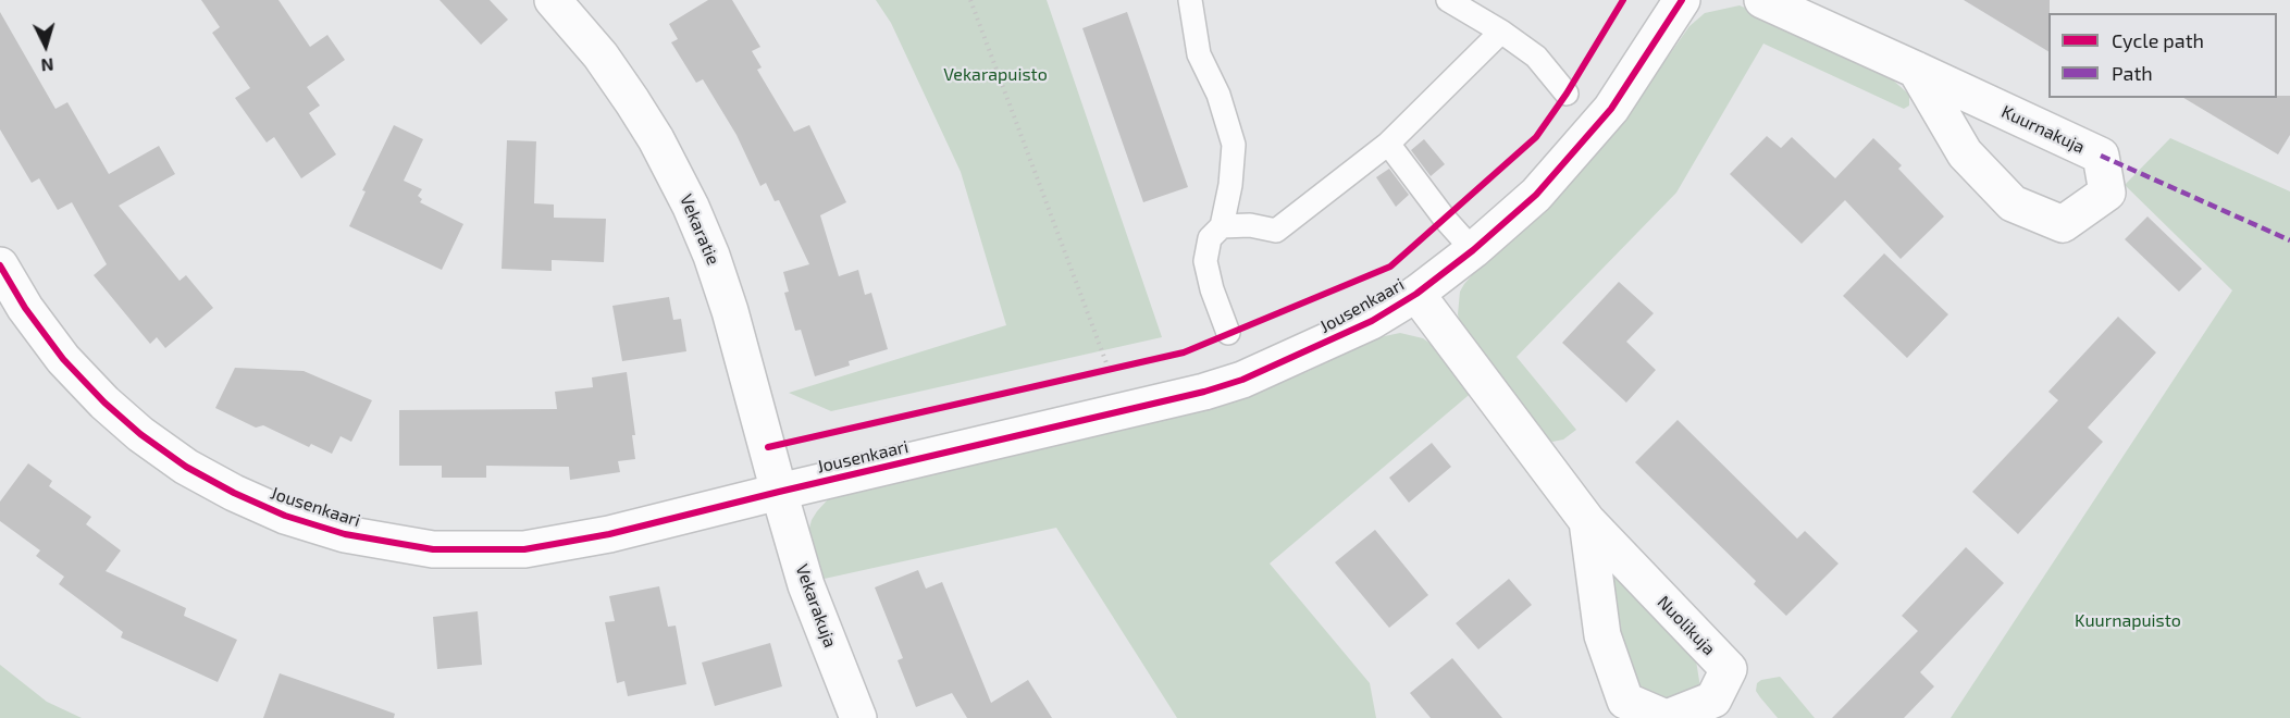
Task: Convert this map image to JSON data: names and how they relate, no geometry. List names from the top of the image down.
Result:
{
  "streets": {
    "street": [
      "Kuurnakuja",
      "Vekaratie",
      "Jousenkaari",
      "Vekarakuja",
      "Nuolikuja"
    ]
  },
  "crossings": [
    ["Vekaratie", "Jousenkaari"],
    ["Vekaratie", "Vekarakuja"],
    ["Jousenkaari", "Vekarakuja"],
    ["Jousenkaari", "Nuolikuja"]
  ],
  "parks": ["Vekarapuisto", "Kuurnapuisto"],
  "legend": ["Cycle path", "Path"],
  "north": "bottom"
}
